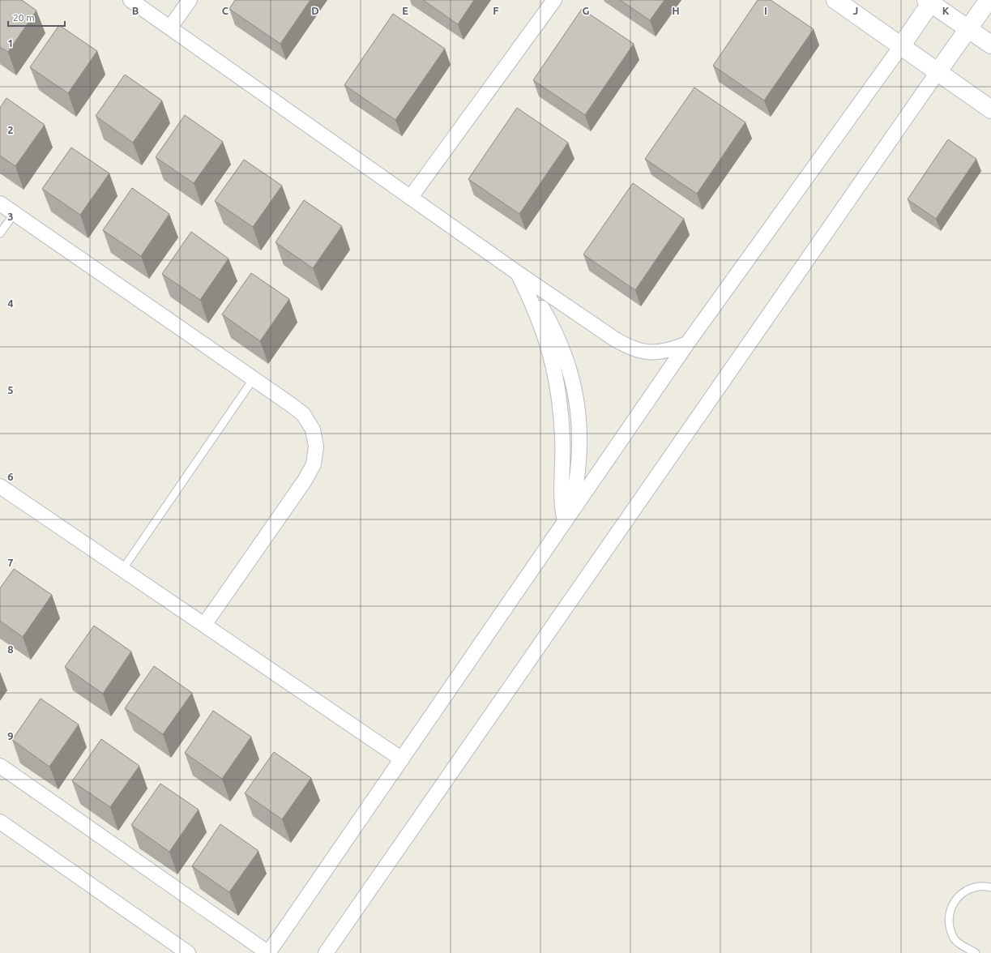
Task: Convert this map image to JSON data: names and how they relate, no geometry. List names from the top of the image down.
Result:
{
  "scale_bar": "20 m",
  "grid": {
    "columns": [
      "B",
      "C",
      "D",
      "E",
      "F",
      "G",
      "H",
      "I",
      "J",
      "K"
    ],
    "rows": [
      "1",
      "2",
      "3",
      "4",
      "5",
      "6",
      "7",
      "8",
      "9"
    ]
  }
}
